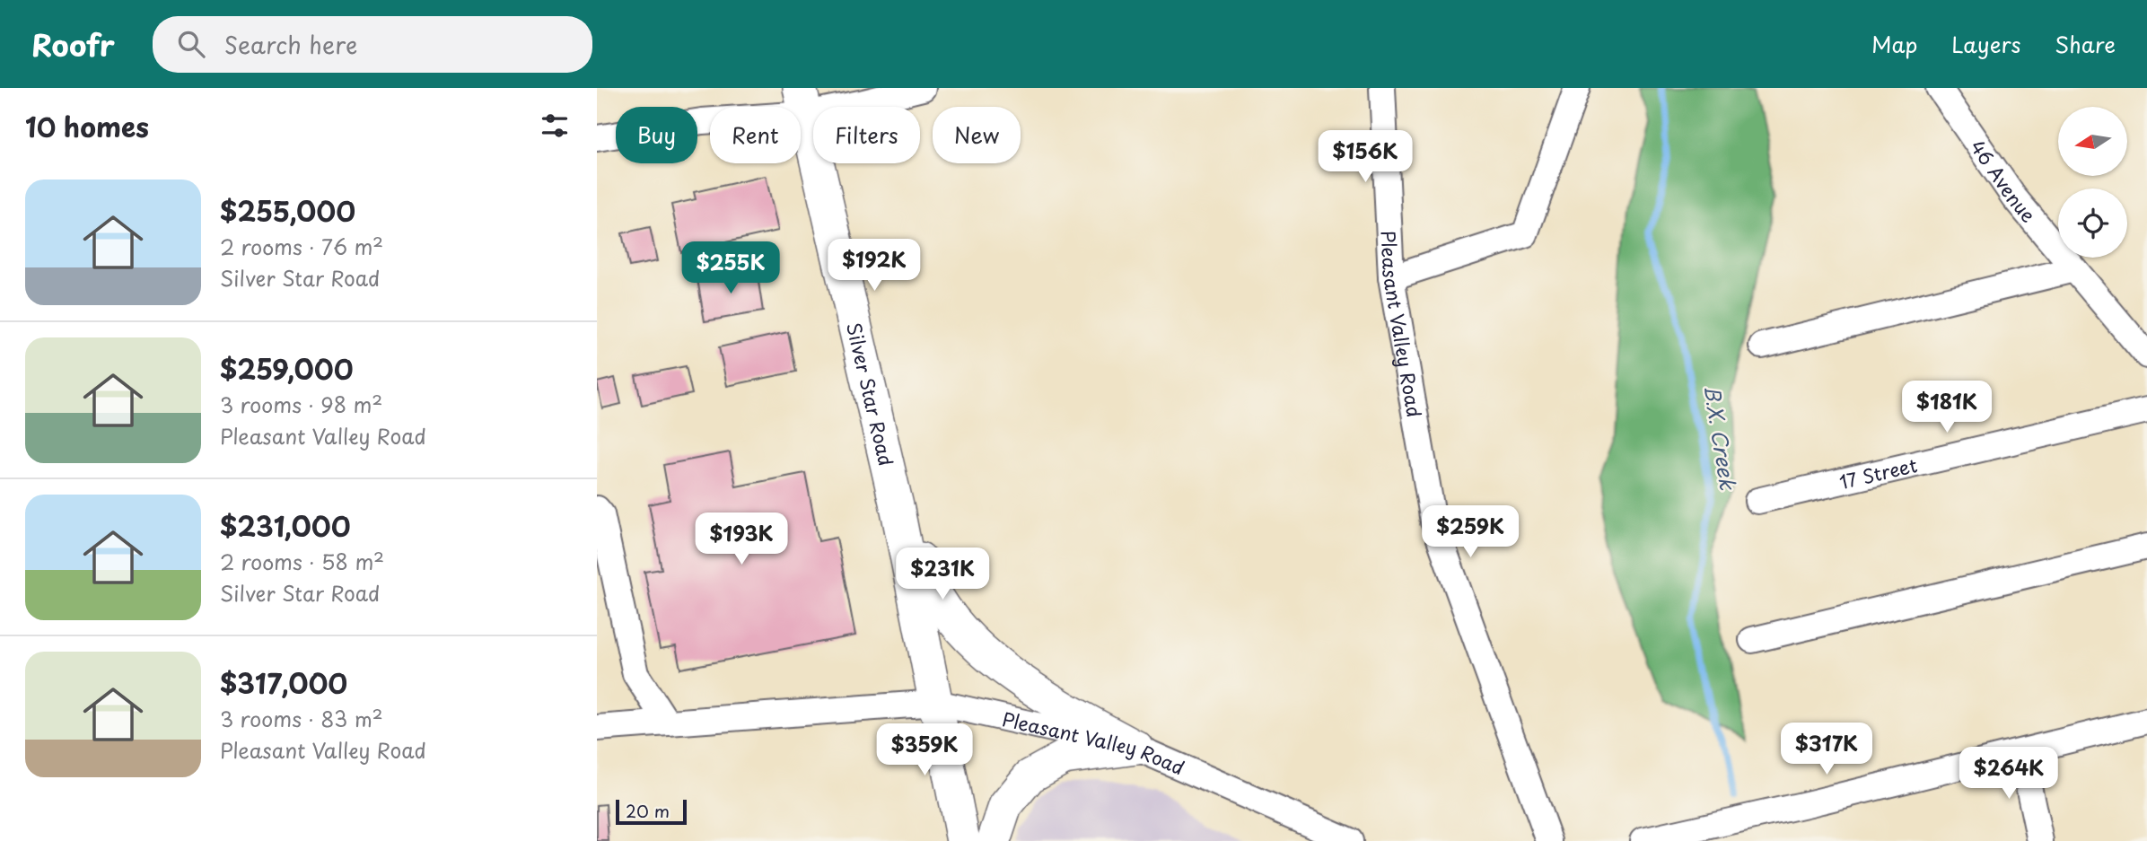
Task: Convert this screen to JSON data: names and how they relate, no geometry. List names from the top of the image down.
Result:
{
  "streets": {
    "main road": ["Silver Star Road"],
    "street": ["46 Avenue", "Pleasant Valley Road", "17 Street"]
  },
  "crossings": [
    ["Pleasant Valley Road", "Silver Star Road"]
  ],
  "water": ["B.X. Creek"],
  "scale_bar": "20 m",
  "north": "left",
  "page": {
    "header": "Roofr",
    "search": "Search here",
    "nav": ["Map", "Layers", "Share"],
    "heading": "10 homes",
    "chip": [
      "Buy",
      "Rent",
      "Filters",
      "New"
    ],
    "price": [
      "$156K",
      "$192K",
      "$255K",
      "$181K",
      "$259K",
      "$193K",
      "$231K",
      "$317K",
      "$359K",
      "$264K"
    ],
    "list": [
      {
        "name": "$255,000",
        "note": "2 rooms · 76 m² · Silver Star Road"
      },
      {
        "name": "$259,000",
        "note": "3 rooms · 98 m² · Pleasant Valley Road"
      },
      {
        "name": "$231,000",
        "note": "2 rooms · 58 m² · Silver Star Road"
      },
      {
        "name": "$317,000",
        "note": "3 rooms · 83 m² · Pleasant Valley Road"
      }
    ],
    "scale": "20 m"
  }
}
